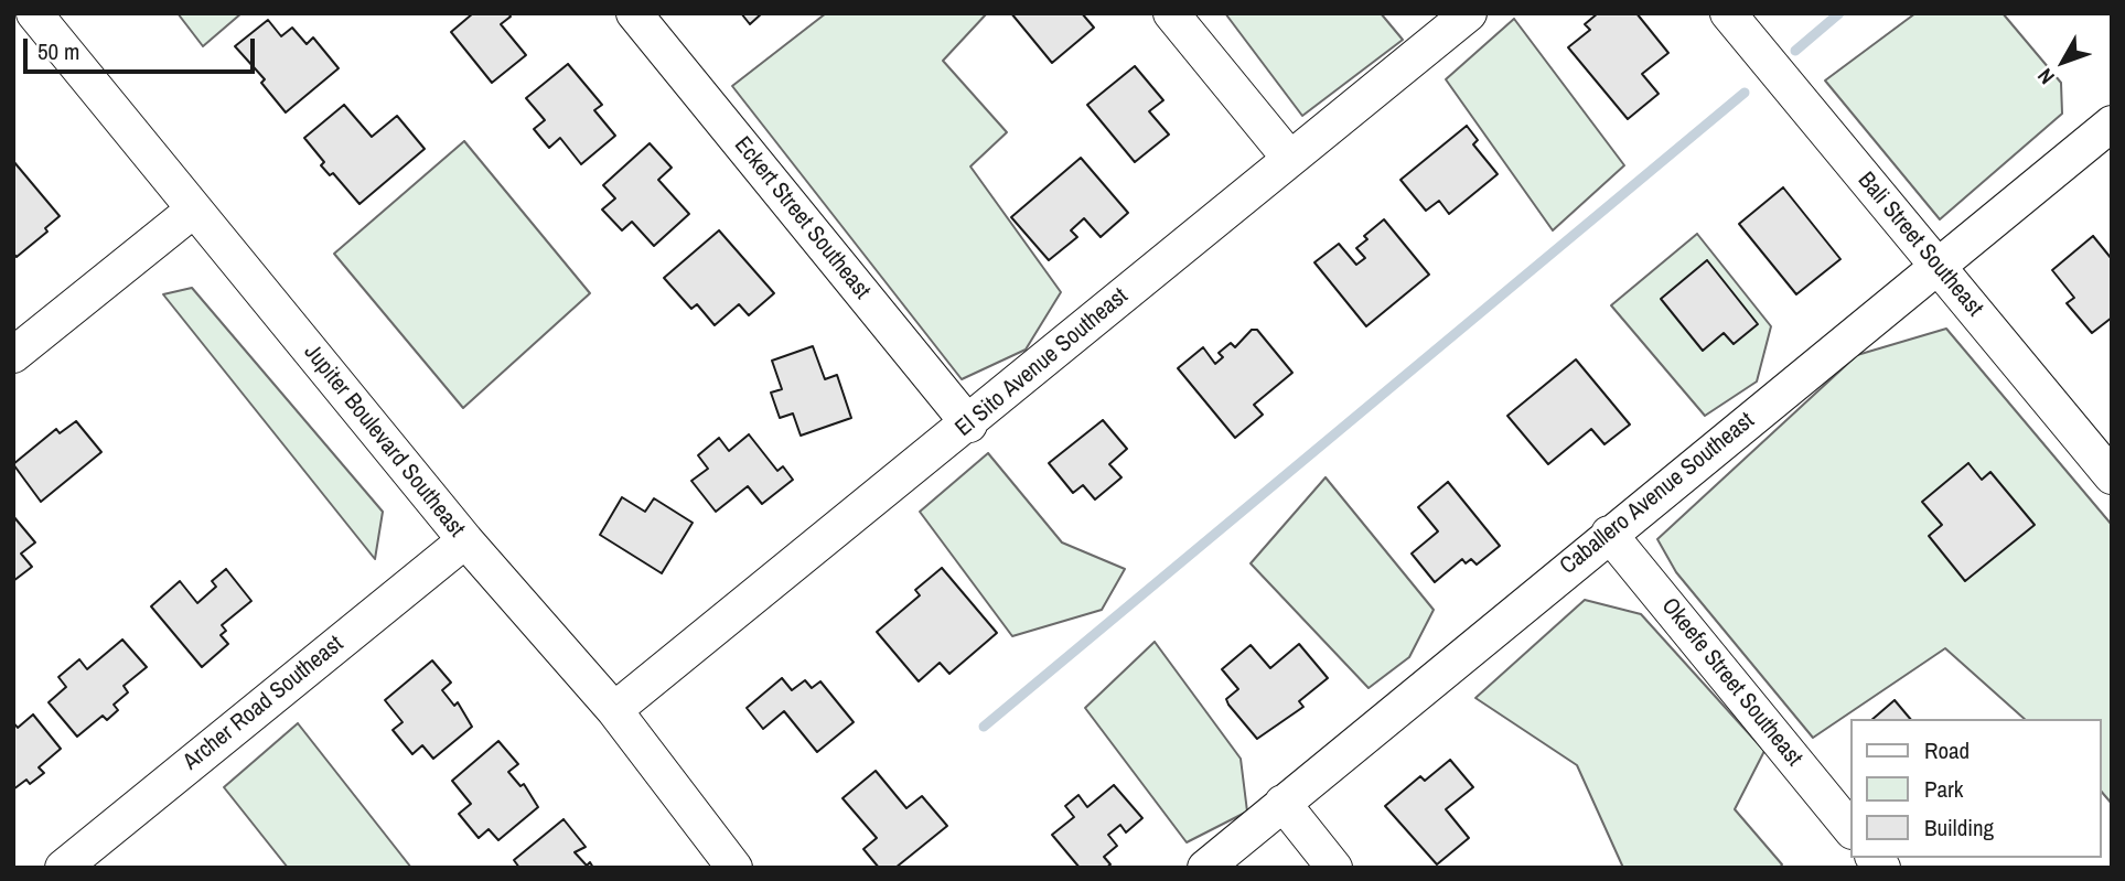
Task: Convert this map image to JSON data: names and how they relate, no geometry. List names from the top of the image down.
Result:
{
  "streets": {
    "street": [
      "Eckert Street Southeast",
      "Bali Street Southeast",
      "El Sito Avenue Southeast",
      "Jupiter Boulevard Southeast",
      "Caballero Avenue Southeast",
      "Okeefe Street Southeast",
      "Archer Road Southeast"
    ]
  },
  "crossings": [
    ["Eckert Street Southeast", "El Sito Avenue Southeast"],
    ["Bali Street Southeast", "Caballero Avenue Southeast"],
    ["El Sito Avenue Southeast", "Jupiter Boulevard Southeast"],
    ["Jupiter Boulevard Southeast", "Archer Road Southeast"],
    ["Caballero Avenue Southeast", "Okeefe Street Southeast"]
  ],
  "legend": ["Road", "Park", "Building"],
  "scale_bar": "50 m",
  "north": "bottom left"
}
